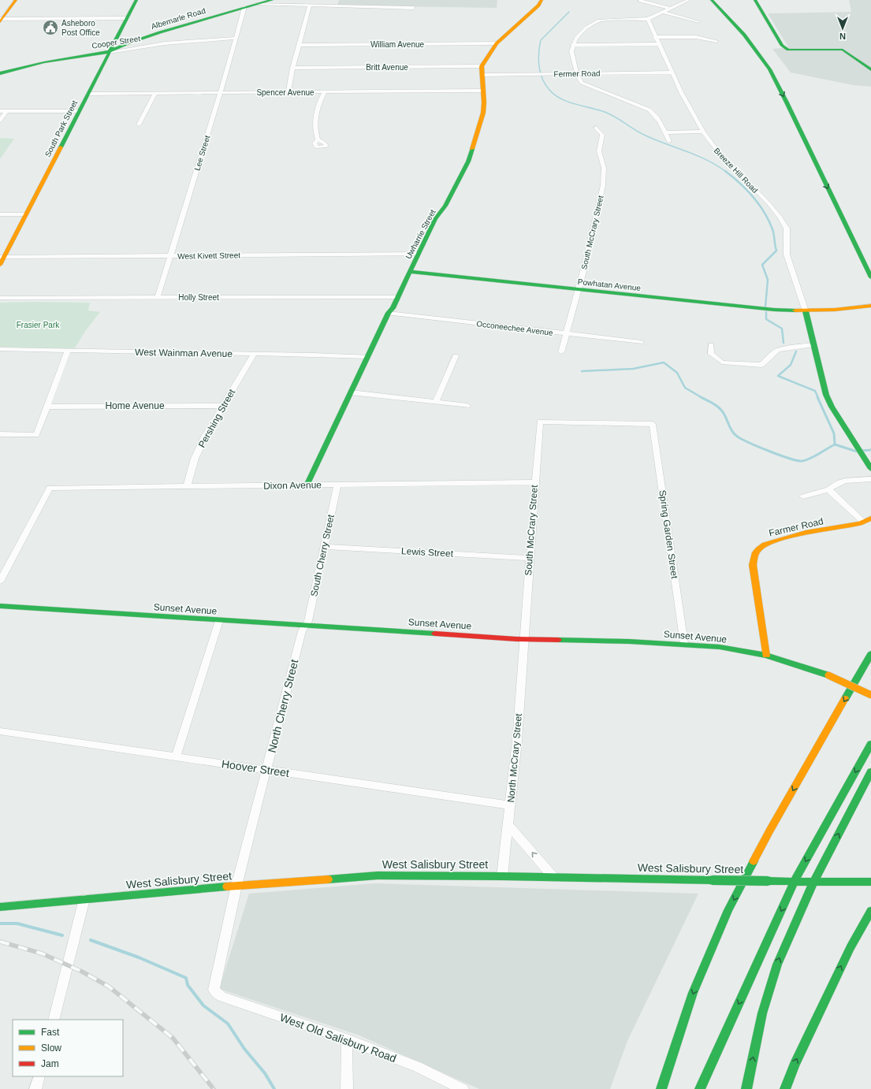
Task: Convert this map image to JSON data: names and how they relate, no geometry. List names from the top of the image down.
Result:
{
  "streets": {
    "main road": [
      "Albemarle Road",
      "Cooper Street",
      "South Park Street",
      "Uwharrie Street",
      "Powhatan Avenue",
      "Farmer Road",
      "Sunset Avenue",
      "West Salisbury Street"
    ],
    "street": [
      "William Avenue",
      "Britt Avenue",
      "Fermer Road",
      "Spencer Avenue",
      "Lee Street",
      "Breeze Hill Road",
      "South McCrary Street",
      "West Kivett Street",
      "Holly Street",
      "Occoneechee Avenue",
      "West Wainman Avenue",
      "Home Avenue",
      "Pershing Street",
      "Dixon Avenue",
      "Spring Garden Street",
      "Lewis Street",
      "South Cherry Street",
      "North Cherry Street",
      "North McCrary Street",
      "Hoover Street",
      "West Old Salisbury Road"
    ]
  },
  "crossings": [
    ["Albemarle Road", "Cooper Street"],
    ["Albemarle Road", "South Park Street"],
    ["Albemarle Road", "Lee Street"],
    ["Cooper Street", "South Park Street"],
    ["Cooper Street", "Lee Street"],
    ["Britt Avenue", "Uwharrie Street"],
    ["Fermer Road", "Breeze Hill Road"],
    ["Fermer Road", "Uwharrie Street"],
    ["Spencer Avenue", "South Park Street"],
    ["Spencer Avenue", "Lee Street"],
    ["Spencer Avenue", "Uwharrie Street"],
    ["South Park Street", "West Kivett Street"],
    ["Lee Street", "West Kivett Street"],
    ["Lee Street", "Holly Street"],
    ["Breeze Hill Road", "Powhatan Avenue"],
    ["South McCrary Street", "Powhatan Avenue"],
    ["South McCrary Street", "Occoneechee Avenue"],
    ["South McCrary Street", "Dixon Avenue"],
    ["South McCrary Street", "Spring Garden Street"],
    ["South McCrary Street", "Lewis Street"],
    ["South McCrary Street", "Sunset Avenue"],
    ["South McCrary Street", "North McCrary Street"],
    ["Uwharrie Street", "West Kivett Street"],
    ["Uwharrie Street", "Powhatan Avenue"],
    ["Uwharrie Street", "Holly Street"],
    ["Uwharrie Street", "Occoneechee Avenue"],
    ["Uwharrie Street", "West Wainman Avenue"],
    ["Uwharrie Street", "Dixon Avenue"],
    ["West Wainman Avenue", "Pershing Street"],
    ["Home Avenue", "Pershing Street"],
    ["Pershing Street", "Dixon Avenue"],
    ["Dixon Avenue", "South Cherry Street"],
    ["Farmer Road", "Sunset Avenue"],
    ["Spring Garden Street", "Sunset Avenue"],
    ["Lewis Street", "South Cherry Street"],
    ["South Cherry Street", "Sunset Avenue"],
    ["South Cherry Street", "North Cherry Street"],
    ["Sunset Avenue", "North Cherry Street"],
    ["Sunset Avenue", "North McCrary Street"],
    ["North Cherry Street", "Hoover Street"],
    ["North Cherry Street", "West Salisbury Street"],
    ["North Cherry Street", "West Old Salisbury Road"],
    ["North McCrary Street", "Hoover Street"],
    ["North McCrary Street", "West Salisbury Street"]
  ],
  "parks": ["Frasier Park"],
  "places": {
    "public building": ["Asheboro Post Office"]
  },
  "legend": ["Fast", "Slow", "Jam"],
  "north": "bottom"
}
